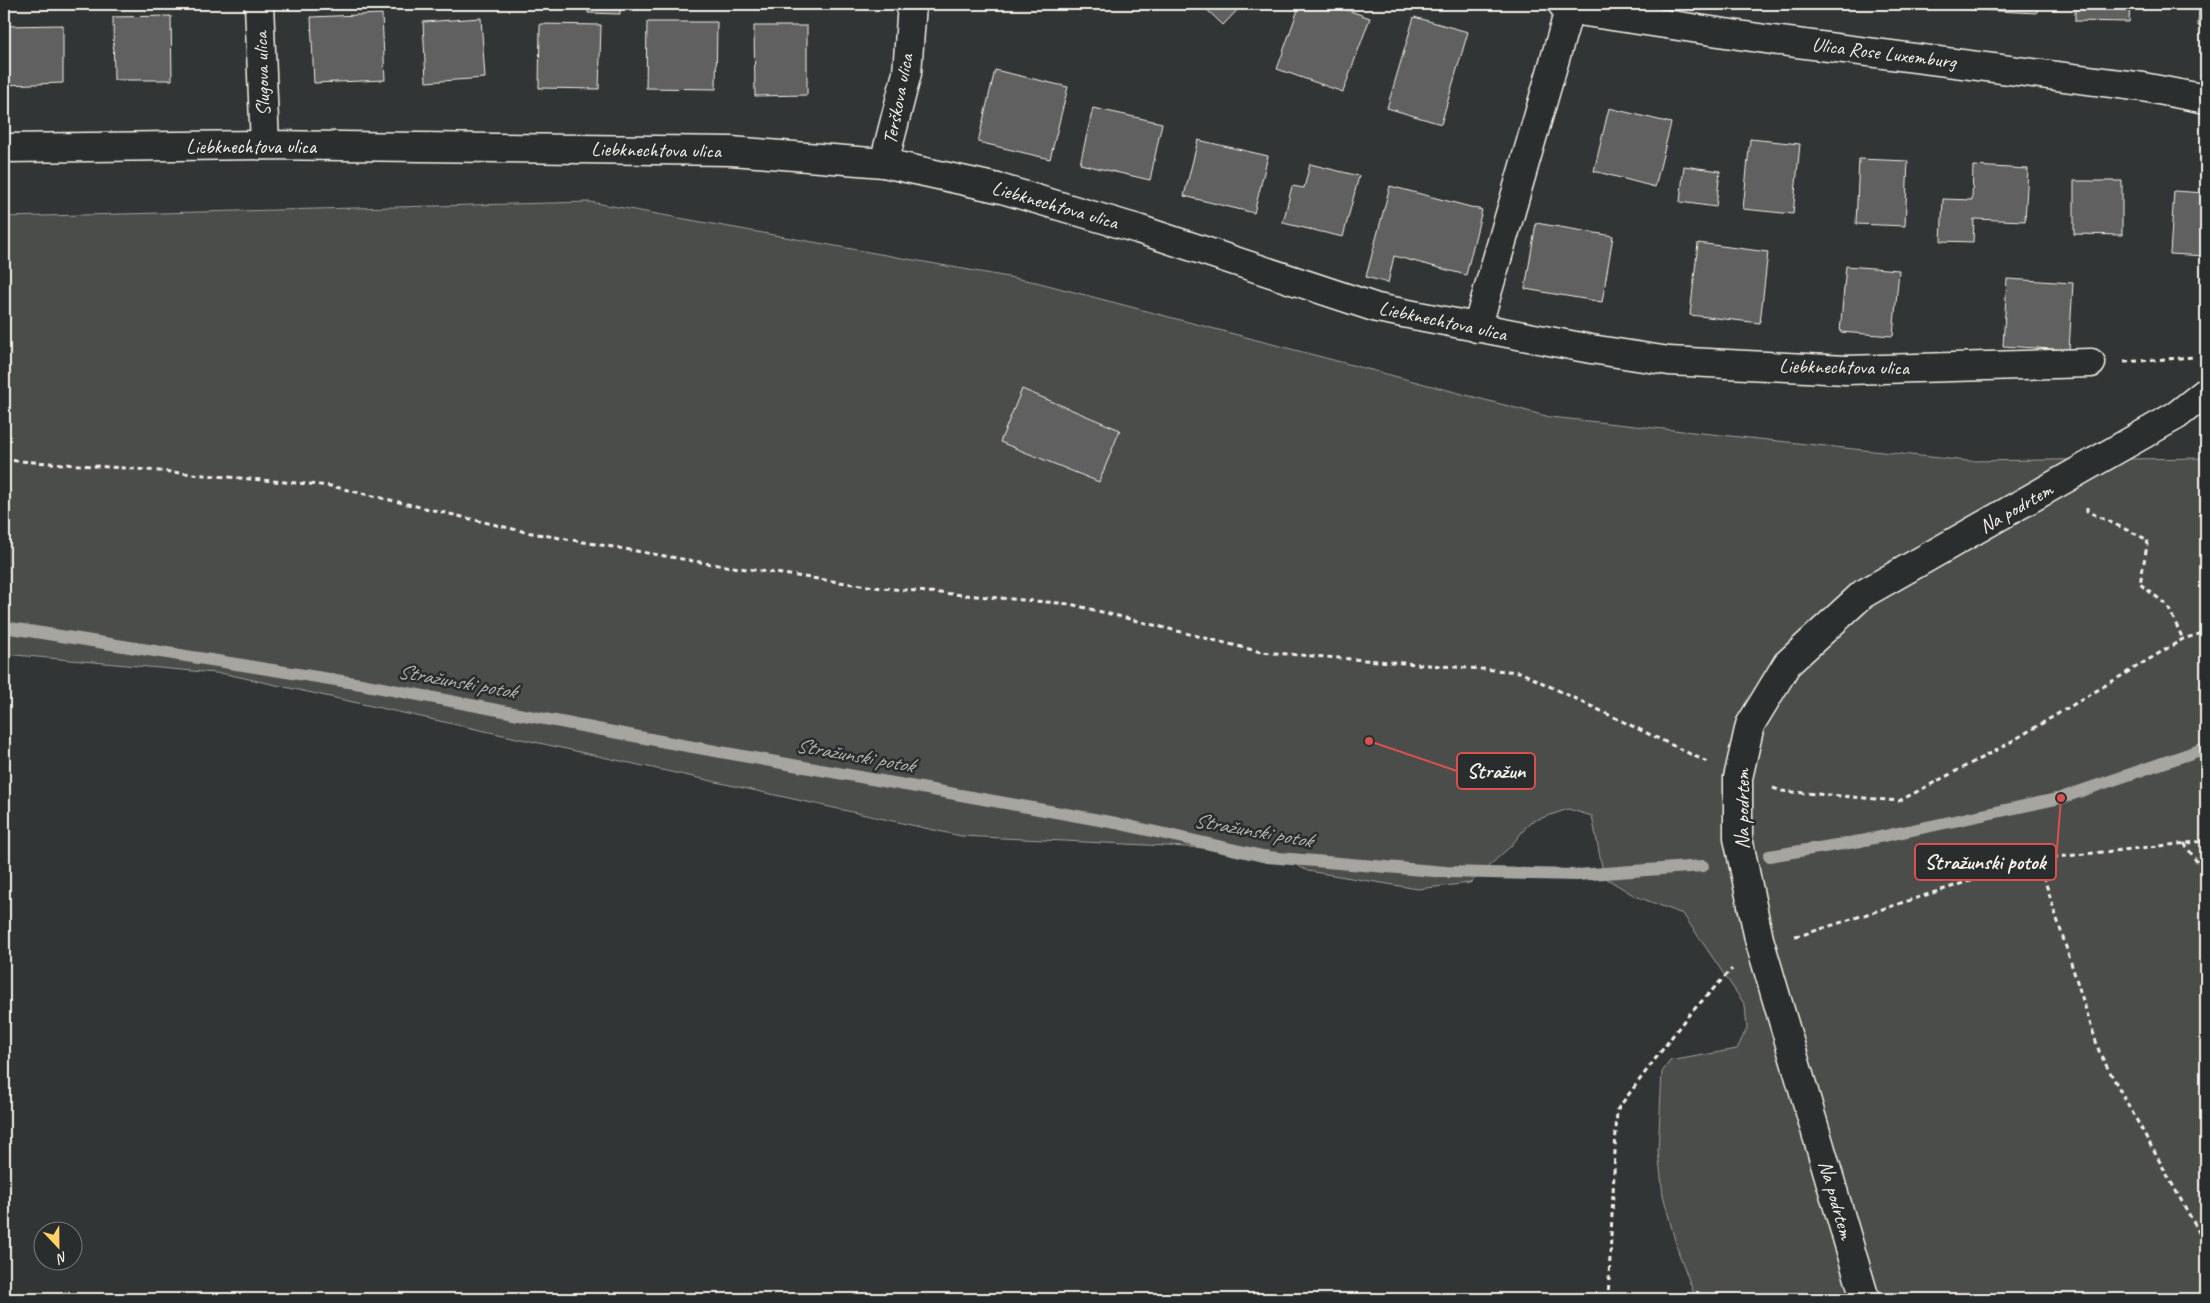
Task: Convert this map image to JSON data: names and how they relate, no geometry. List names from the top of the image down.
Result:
{
  "streets": {
    "street": [
      "Ulica Rose Luxemburg",
      "Slugova ulica",
      "Terškova ulica",
      "Liebknechtova ulica",
      "Na podrtem"
    ]
  },
  "crossings": [
    ["Slugova ulica", "Liebknechtova ulica"],
    ["Terškova ulica", "Liebknechtova ulica"]
  ],
  "water": ["Stražunski potok"],
  "places": ["Stražun", "Stražunski potok"],
  "north": "bottom"
}
